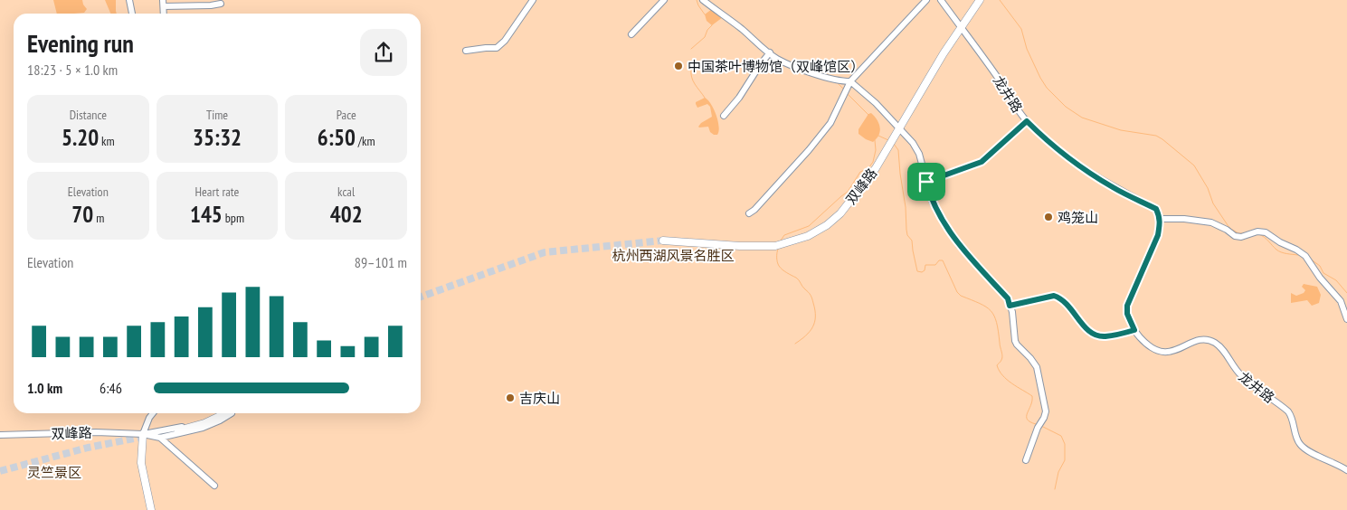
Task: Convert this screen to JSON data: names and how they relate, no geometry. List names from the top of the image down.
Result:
{
  "streets": {
    "main road": ["双峰路"],
    "street": ["龙井路"]
  },
  "crossings": [
    ["龙井路", "双峰路"]
  ],
  "parks": ["杭州西湖风景名胜区", "灵竺景区"],
  "places": ["中国茶叶博物馆（双峰馆区）", "鸡笼山", "吉庆山"],
  "page": {
    "heading": ["Evening run", "18:23 · 5 × 1.0 km"],
    "stats": [
      ["Distance", "5.20 km"],
      ["Time", "35:32"],
      ["Pace", "6:50 /km"],
      ["Elevation", "70 m"],
      ["Heart rate", "145 bpm"],
      ["kcal", "402"]
    ],
    "chart": ["Elevation", "89–101 m"],
    "list": [
      {
        "name": "1.0 km",
        "note": "6:46"
      }
    ]
  }
}
